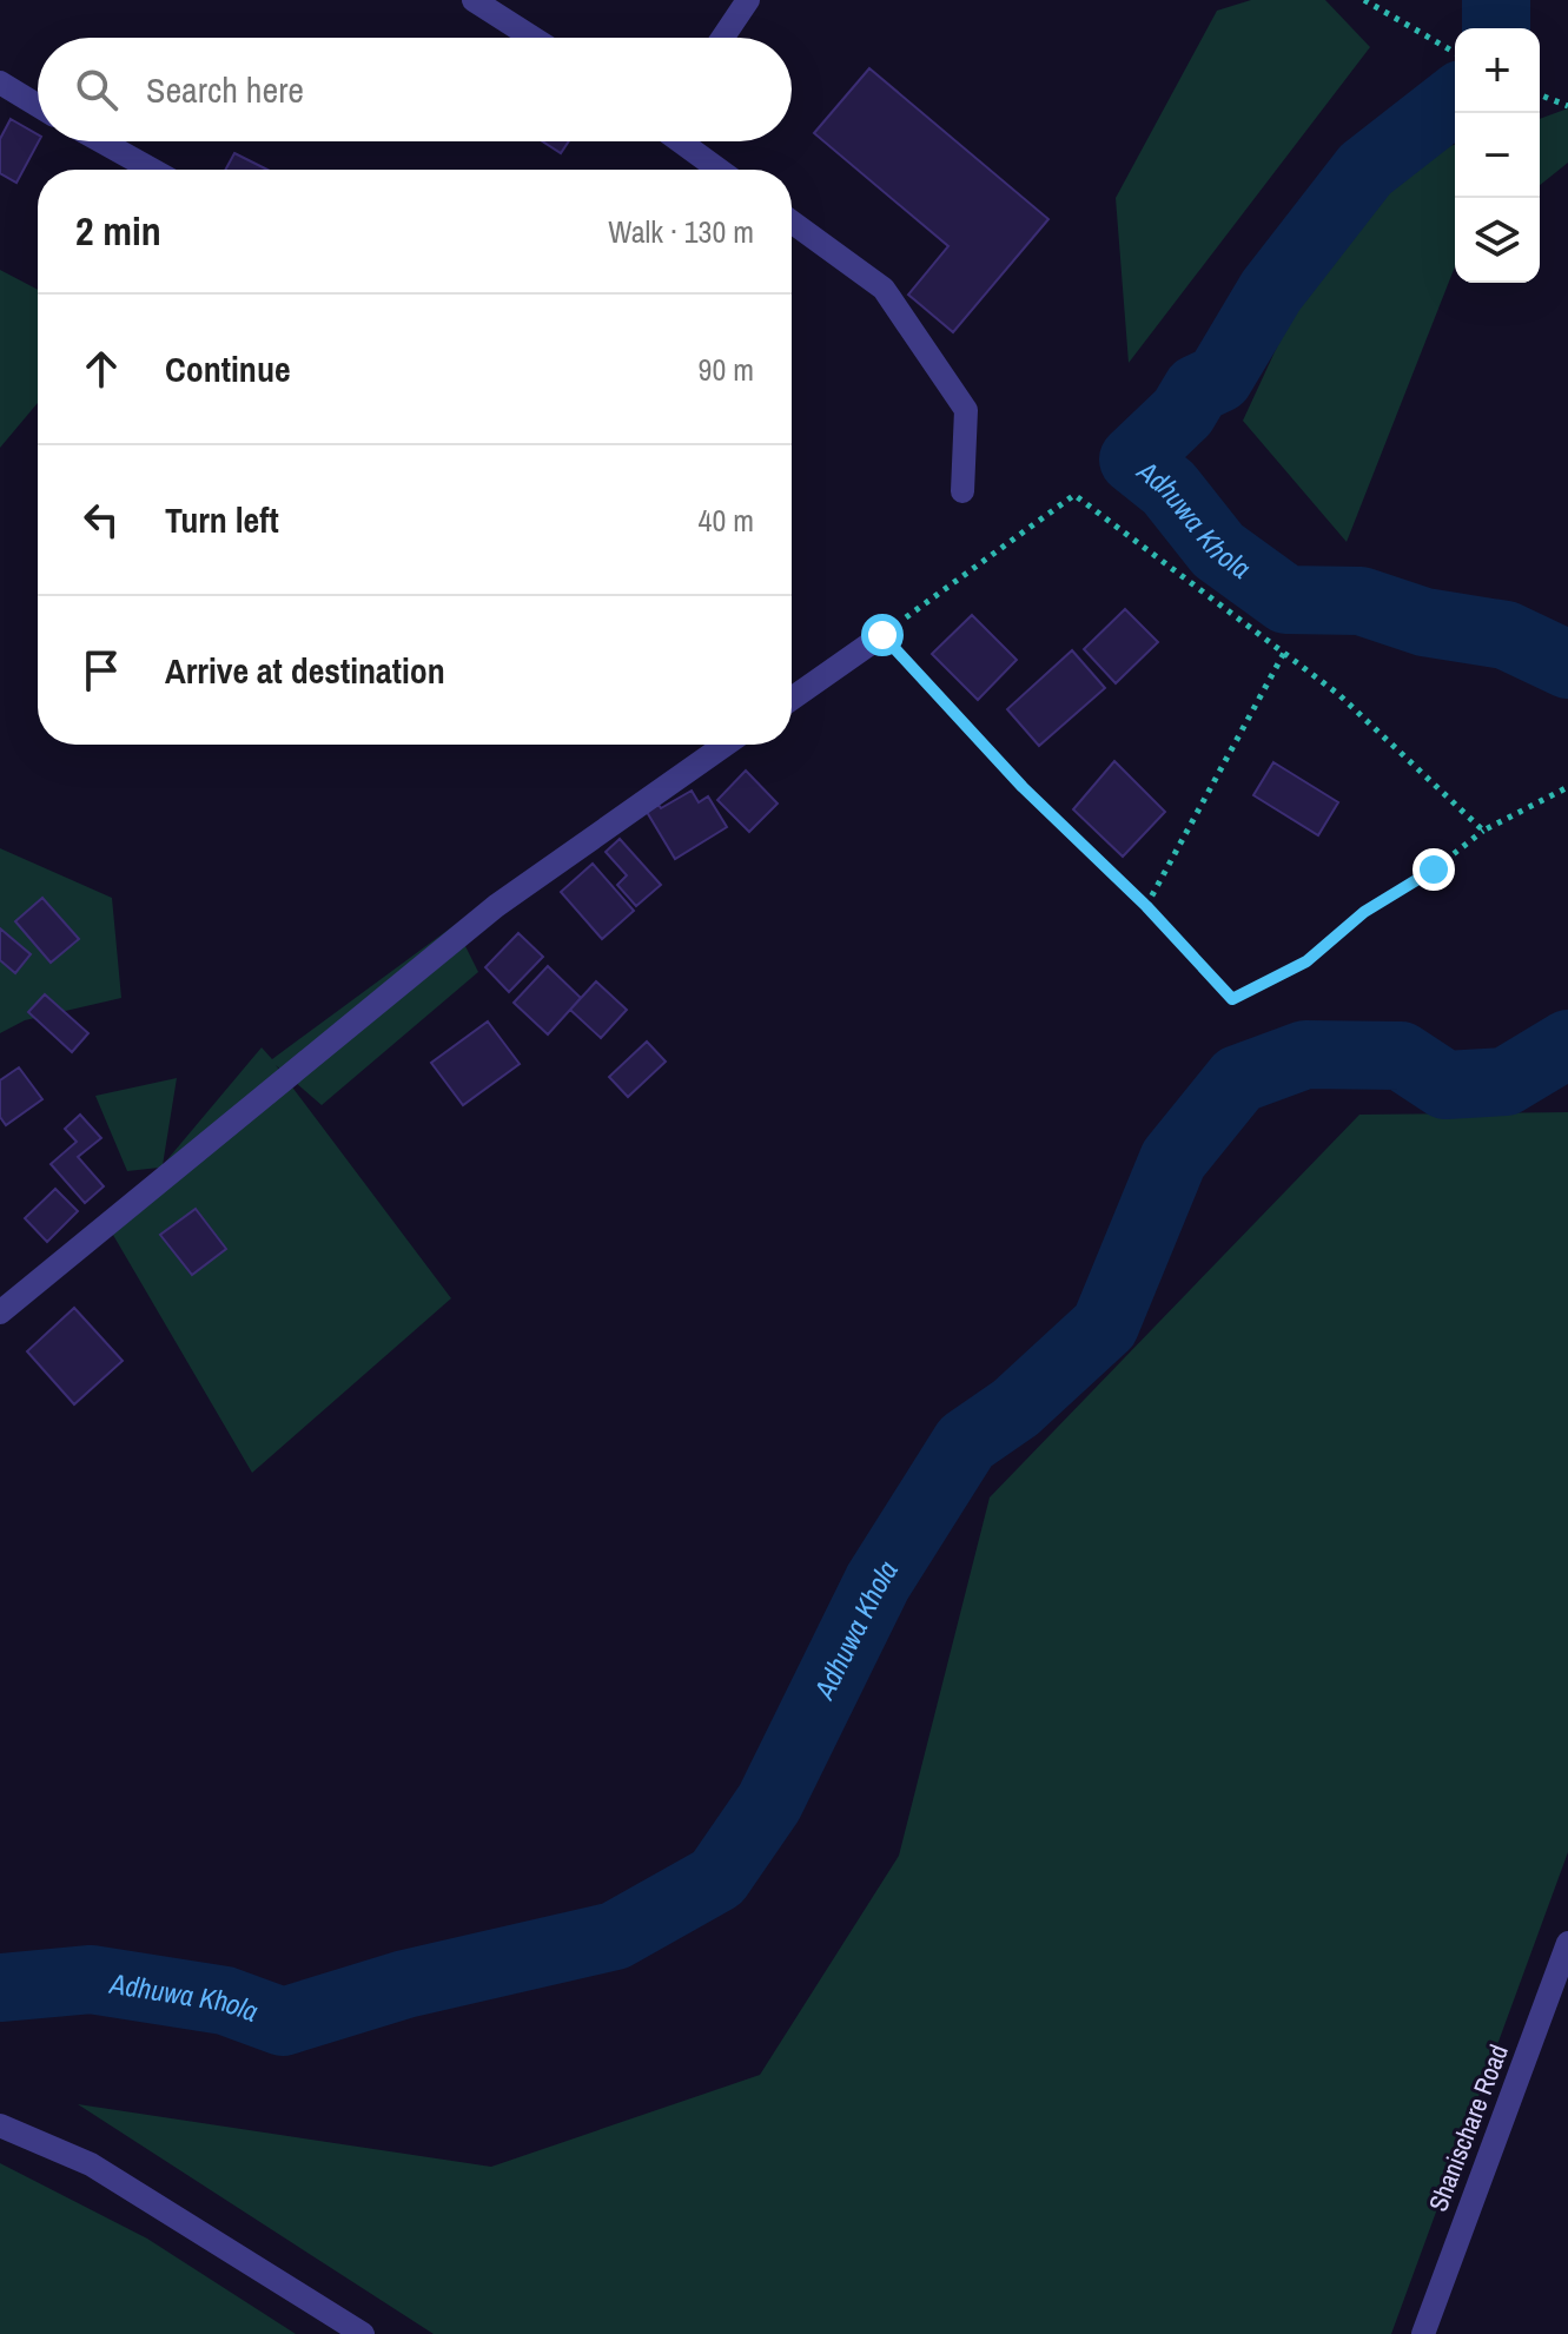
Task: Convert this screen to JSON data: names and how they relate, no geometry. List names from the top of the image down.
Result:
{
  "streets": {
    "street": ["Shanischare Road"]
  },
  "water": ["Adhuwa Khola"],
  "page": {
    "map_buttons": ["+", "−"],
    "search": "Search here",
    "heading": ["2 min", "Walk · 130 m"],
    "list": [
      ["Continue", "90 m"],
      ["Turn left", "40 m"],
      "Arrive at destination"
    ]
  }
}
